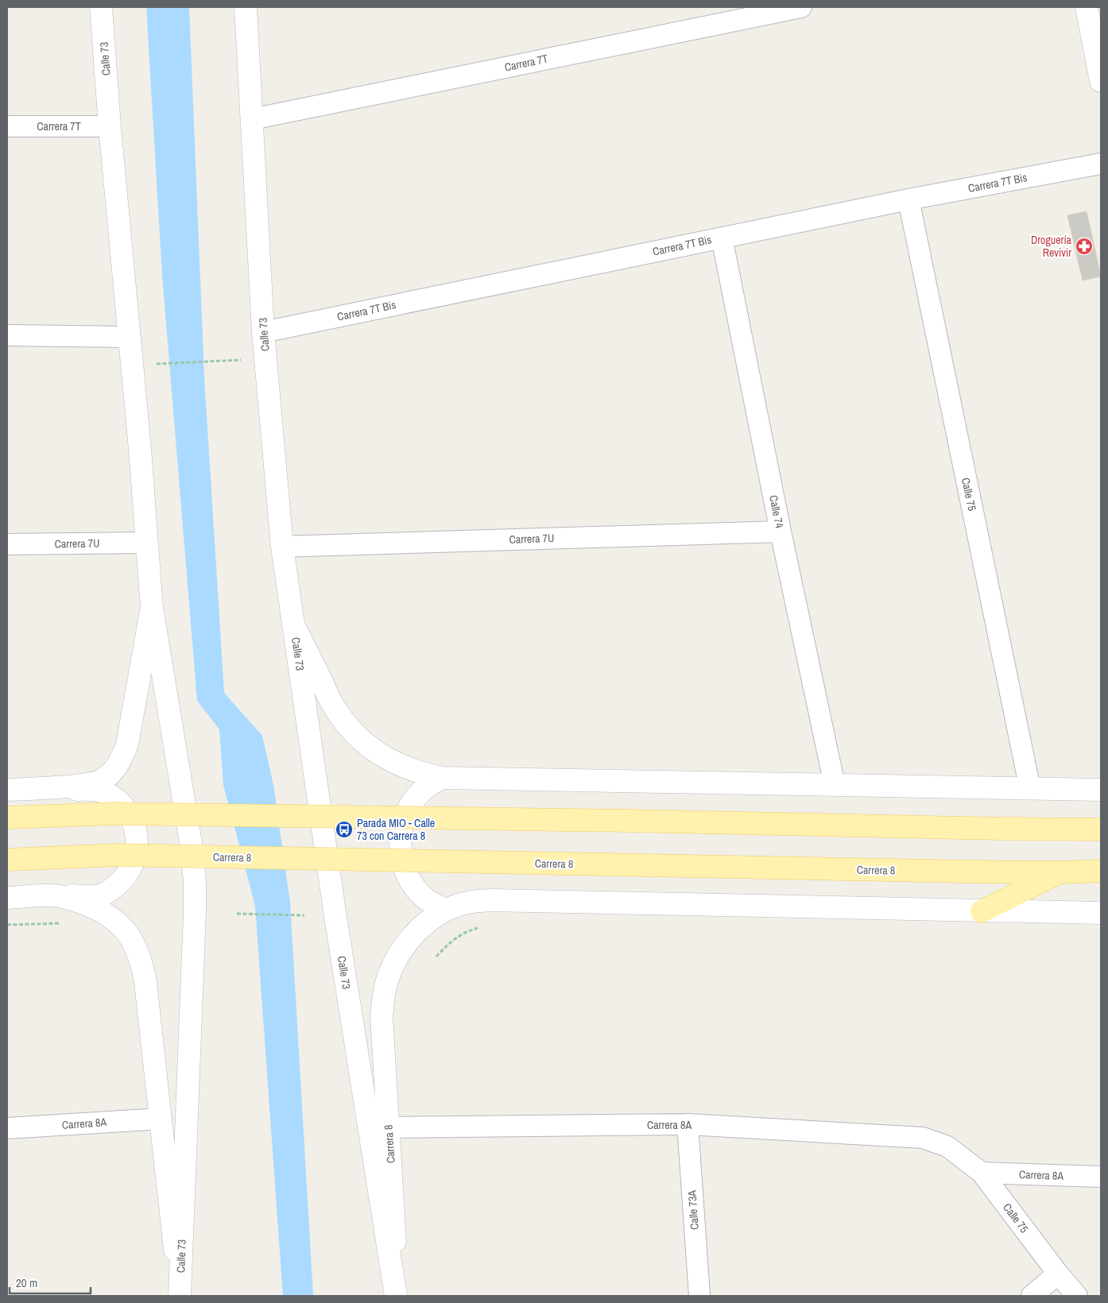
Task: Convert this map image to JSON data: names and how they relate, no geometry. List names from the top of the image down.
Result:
{
  "streets": {
    "main road": ["Carrera 8"],
    "street": [
      "Calle 73",
      "Carrera 7T",
      "Carrera 7T Bis",
      "Calle 75",
      "Calle 74",
      "Carrera 7U",
      "Carrera 8A",
      "Calle 73A"
    ]
  },
  "crossings": [
    ["Calle 73", "Carrera 7T"],
    ["Calle 73", "Carrera 7T Bis"],
    ["Calle 73", "Carrera 7U"],
    ["Calle 73", "Carrera 8"],
    ["Carrera 7T Bis", "Calle 75"],
    ["Carrera 7T Bis", "Calle 74"],
    ["Calle 75", "Carrera 8A"],
    ["Calle 74", "Carrera 7U"],
    ["Carrera 8", "Carrera 8A"],
    ["Carrera 8A", "Calle 73A"]
  ],
  "places": {
    "pharmacy": ["Droguería Revivir"],
    "bus stop": ["Parada MIO - Calle 73 con Carrera 8"]
  },
  "scale_bar": "20 m"
}
